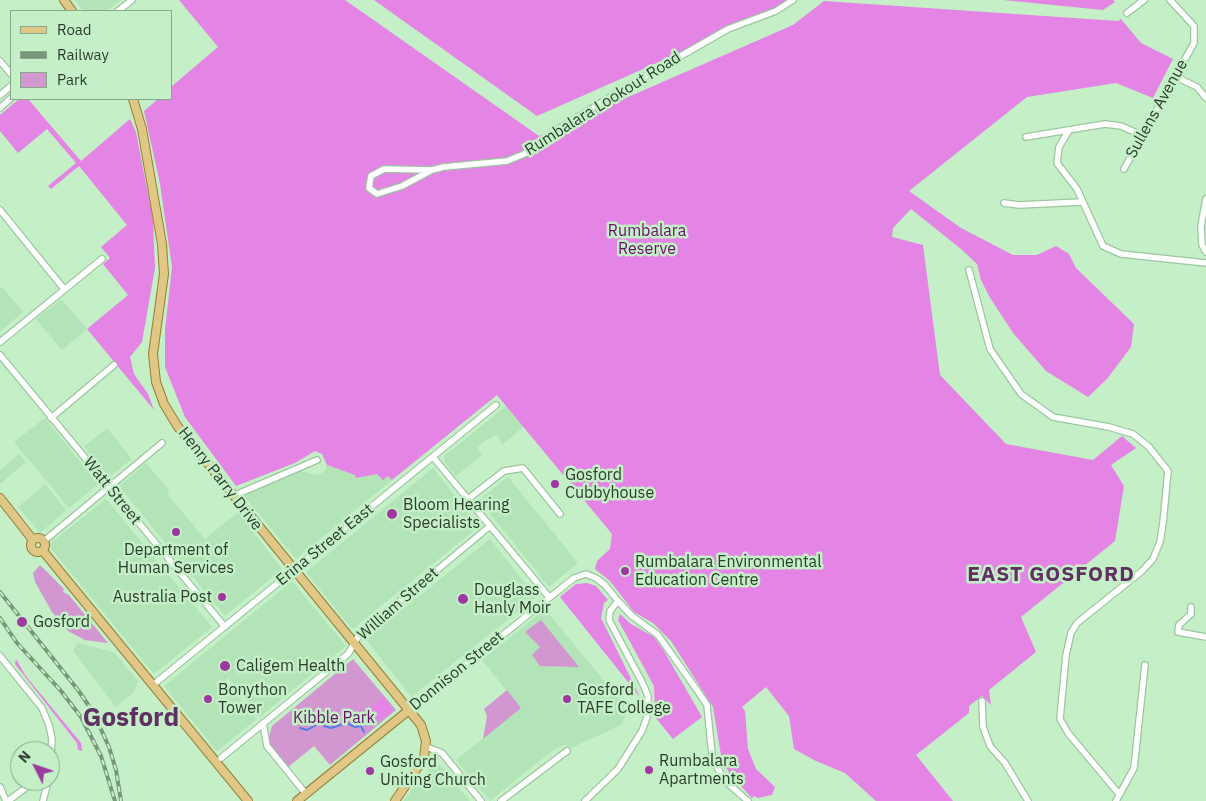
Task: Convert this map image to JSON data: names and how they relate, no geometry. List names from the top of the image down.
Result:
{
  "streets": {
    "main road": ["Henry Parry Drive", "Donnison Street"],
    "street": [
      "Rumbalara Lookout Road",
      "Sullens Avenue",
      "Watt Street",
      "Erina Street East",
      "William Street"
    ]
  },
  "crossings": [
    ["Henry Parry Drive", "Erina Street East"],
    ["Henry Parry Drive", "William Street"],
    ["Henry Parry Drive", "Donnison Street"],
    ["Watt Street", "Erina Street East"]
  ],
  "districts": ["EAST GOSFORD", "Gosford"],
  "parks": ["Rumbalara Reserve", "Kibble Park"],
  "places": [
    "Gosford Cubbyhouse",
    "Bloom Hearing Specialists",
    "Department of Human Services",
    "Rumbalara Environmental Education Centre",
    "Australia Post",
    "Douglass Hanly Moir",
    "Gosford",
    "Caligem Health",
    "Bonython Tower",
    "Gosford TAFE College",
    "Rumbalara Apartments",
    "Gosford Uniting Church"
  ],
  "legend": ["Road", "Railway", "Park"],
  "north": "top left"
}
